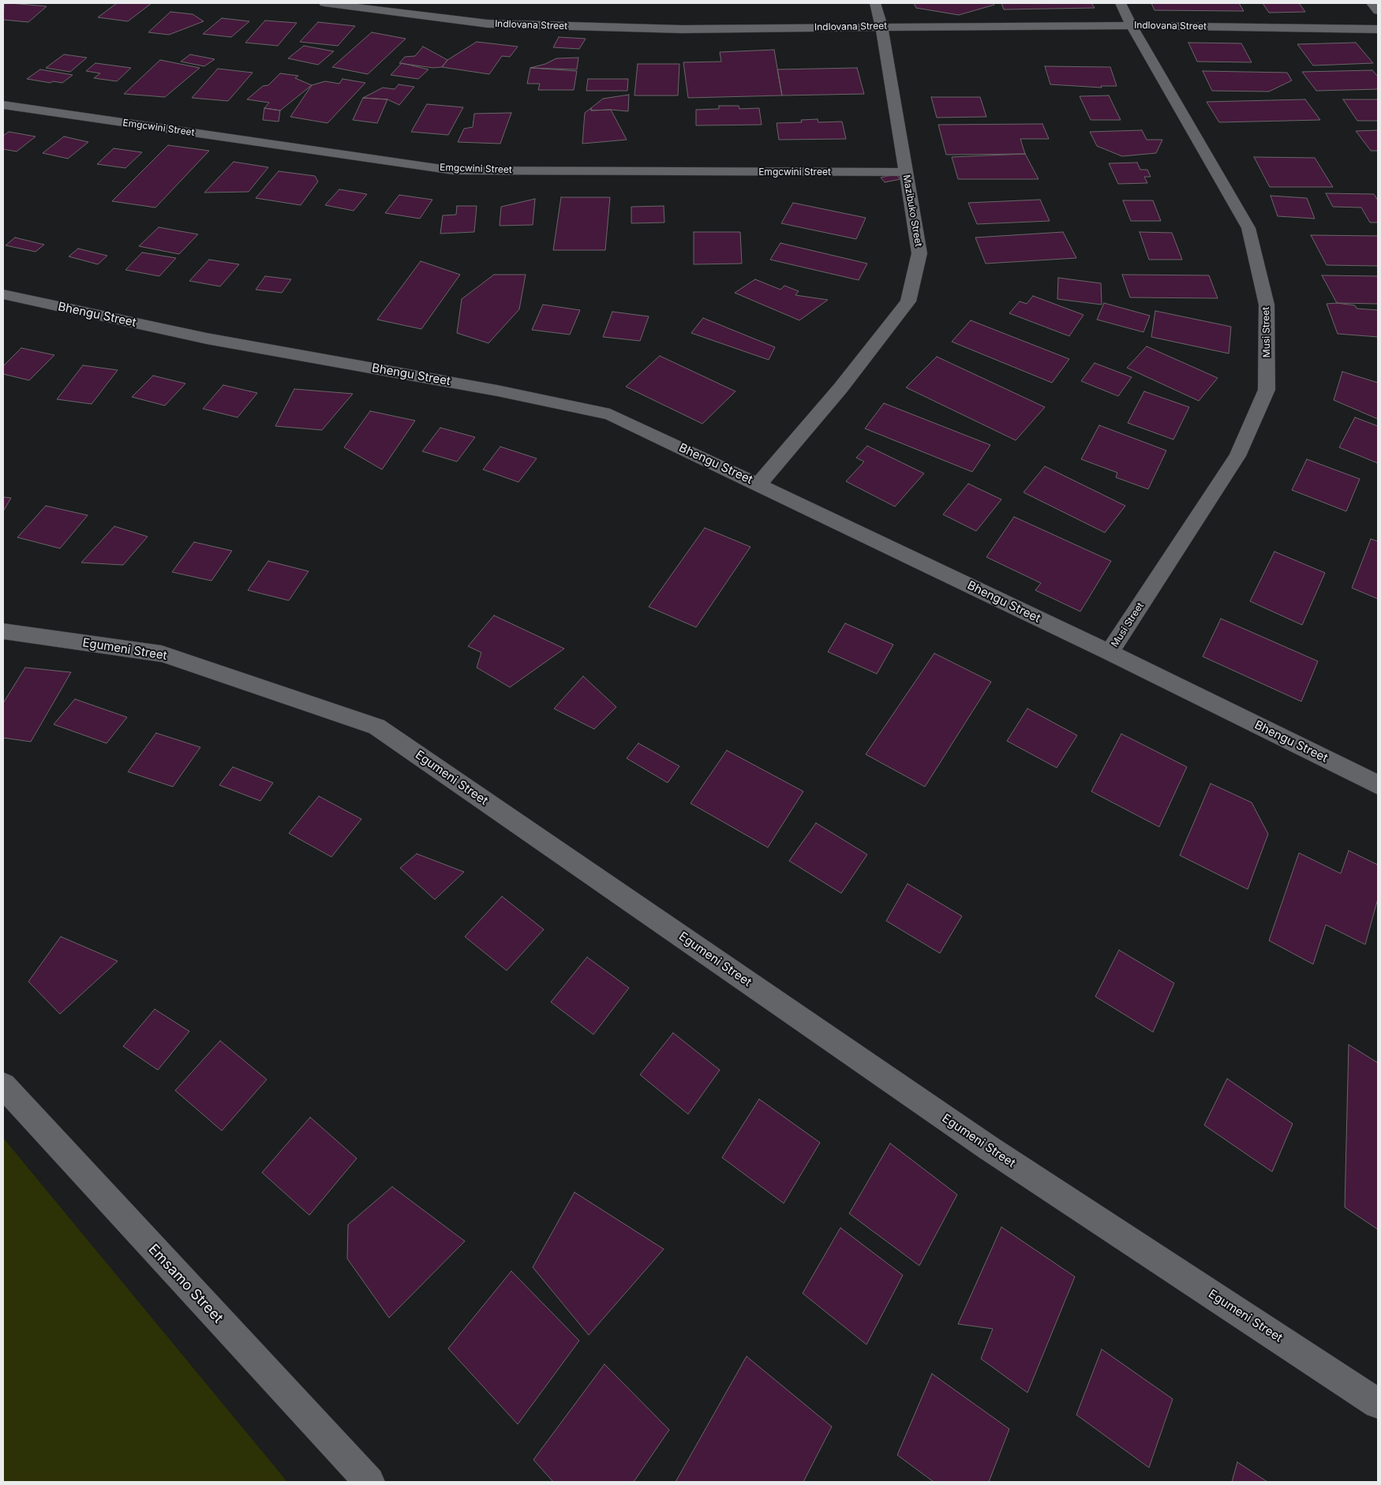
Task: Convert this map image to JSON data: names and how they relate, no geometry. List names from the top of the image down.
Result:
{
  "streets": {
    "street": [
      "Indlovana Street",
      "Emgcwini Street",
      "Mazibuko Street",
      "Bhengu Street",
      "Musi Street",
      "Egumeni Street",
      "Emsamo Street"
    ]
  },
  "crossings": [
    ["Indlovana Street", "Mazibuko Street"],
    ["Indlovana Street", "Musi Street"],
    ["Emgcwini Street", "Mazibuko Street"],
    ["Mazibuko Street", "Bhengu Street"],
    ["Bhengu Street", "Musi Street"]
  ]
}
